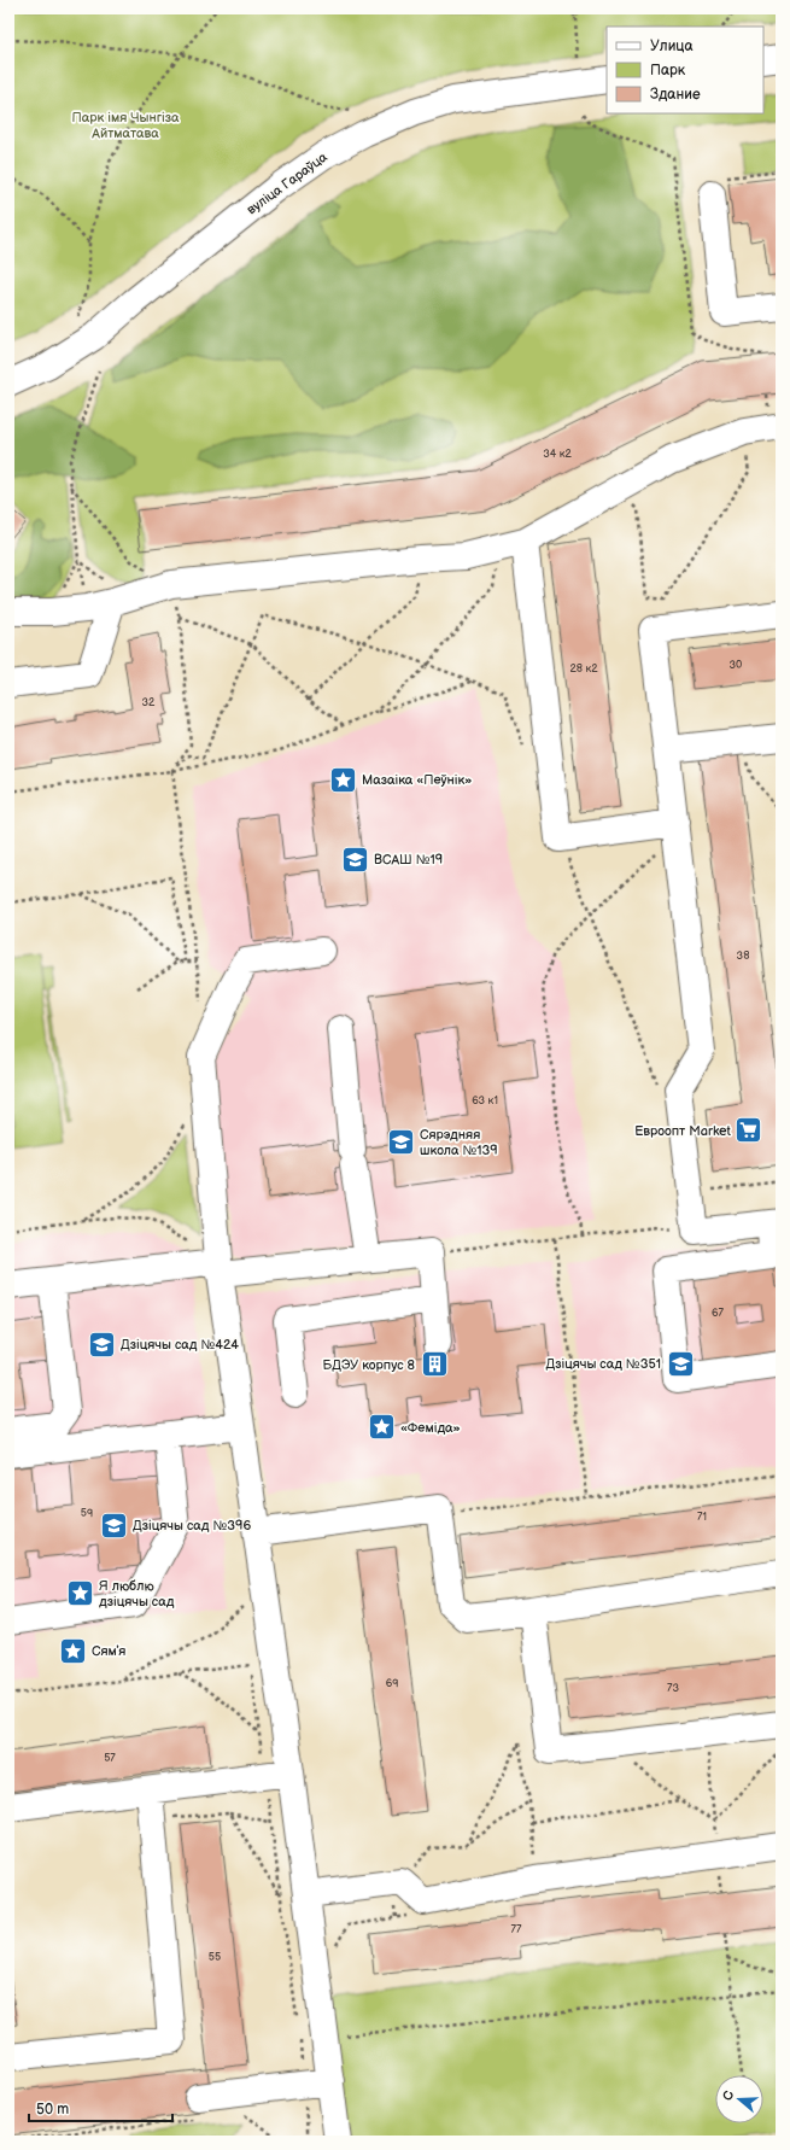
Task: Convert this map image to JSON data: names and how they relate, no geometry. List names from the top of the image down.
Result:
{
  "streets": {
    "street": ["вуліца Гараўца"]
  },
  "parks": ["Парк імя Чынгіза Айтматава"],
  "places": {
    "place": [
      "Мазаіка «Пеўнік»",
      "«Феміда»",
      "Я люблю дзіцячы сад",
      "Сямʼя"
    ],
    "school or university": [
      "ВСАШ №19",
      "Сярэдняя школа №139",
      "Дзіцячы сад №424",
      "Дзіцячы сад №351",
      "Дзіцячы сад №396"
    ],
    "supermarket": ["Евроопт Market"],
    "building": ["БДЭУ корпус 8"]
  },
  "house_numbers": [
    "34 к2",
    "30",
    "28 к2",
    "32",
    "38",
    "63 к1",
    "67",
    "59",
    "71",
    "69",
    "73",
    "57",
    "77",
    "55"
  ],
  "legend": ["Улица", "Парк", "Здание"],
  "scale_bar": "50 m",
  "north": "left"
}
